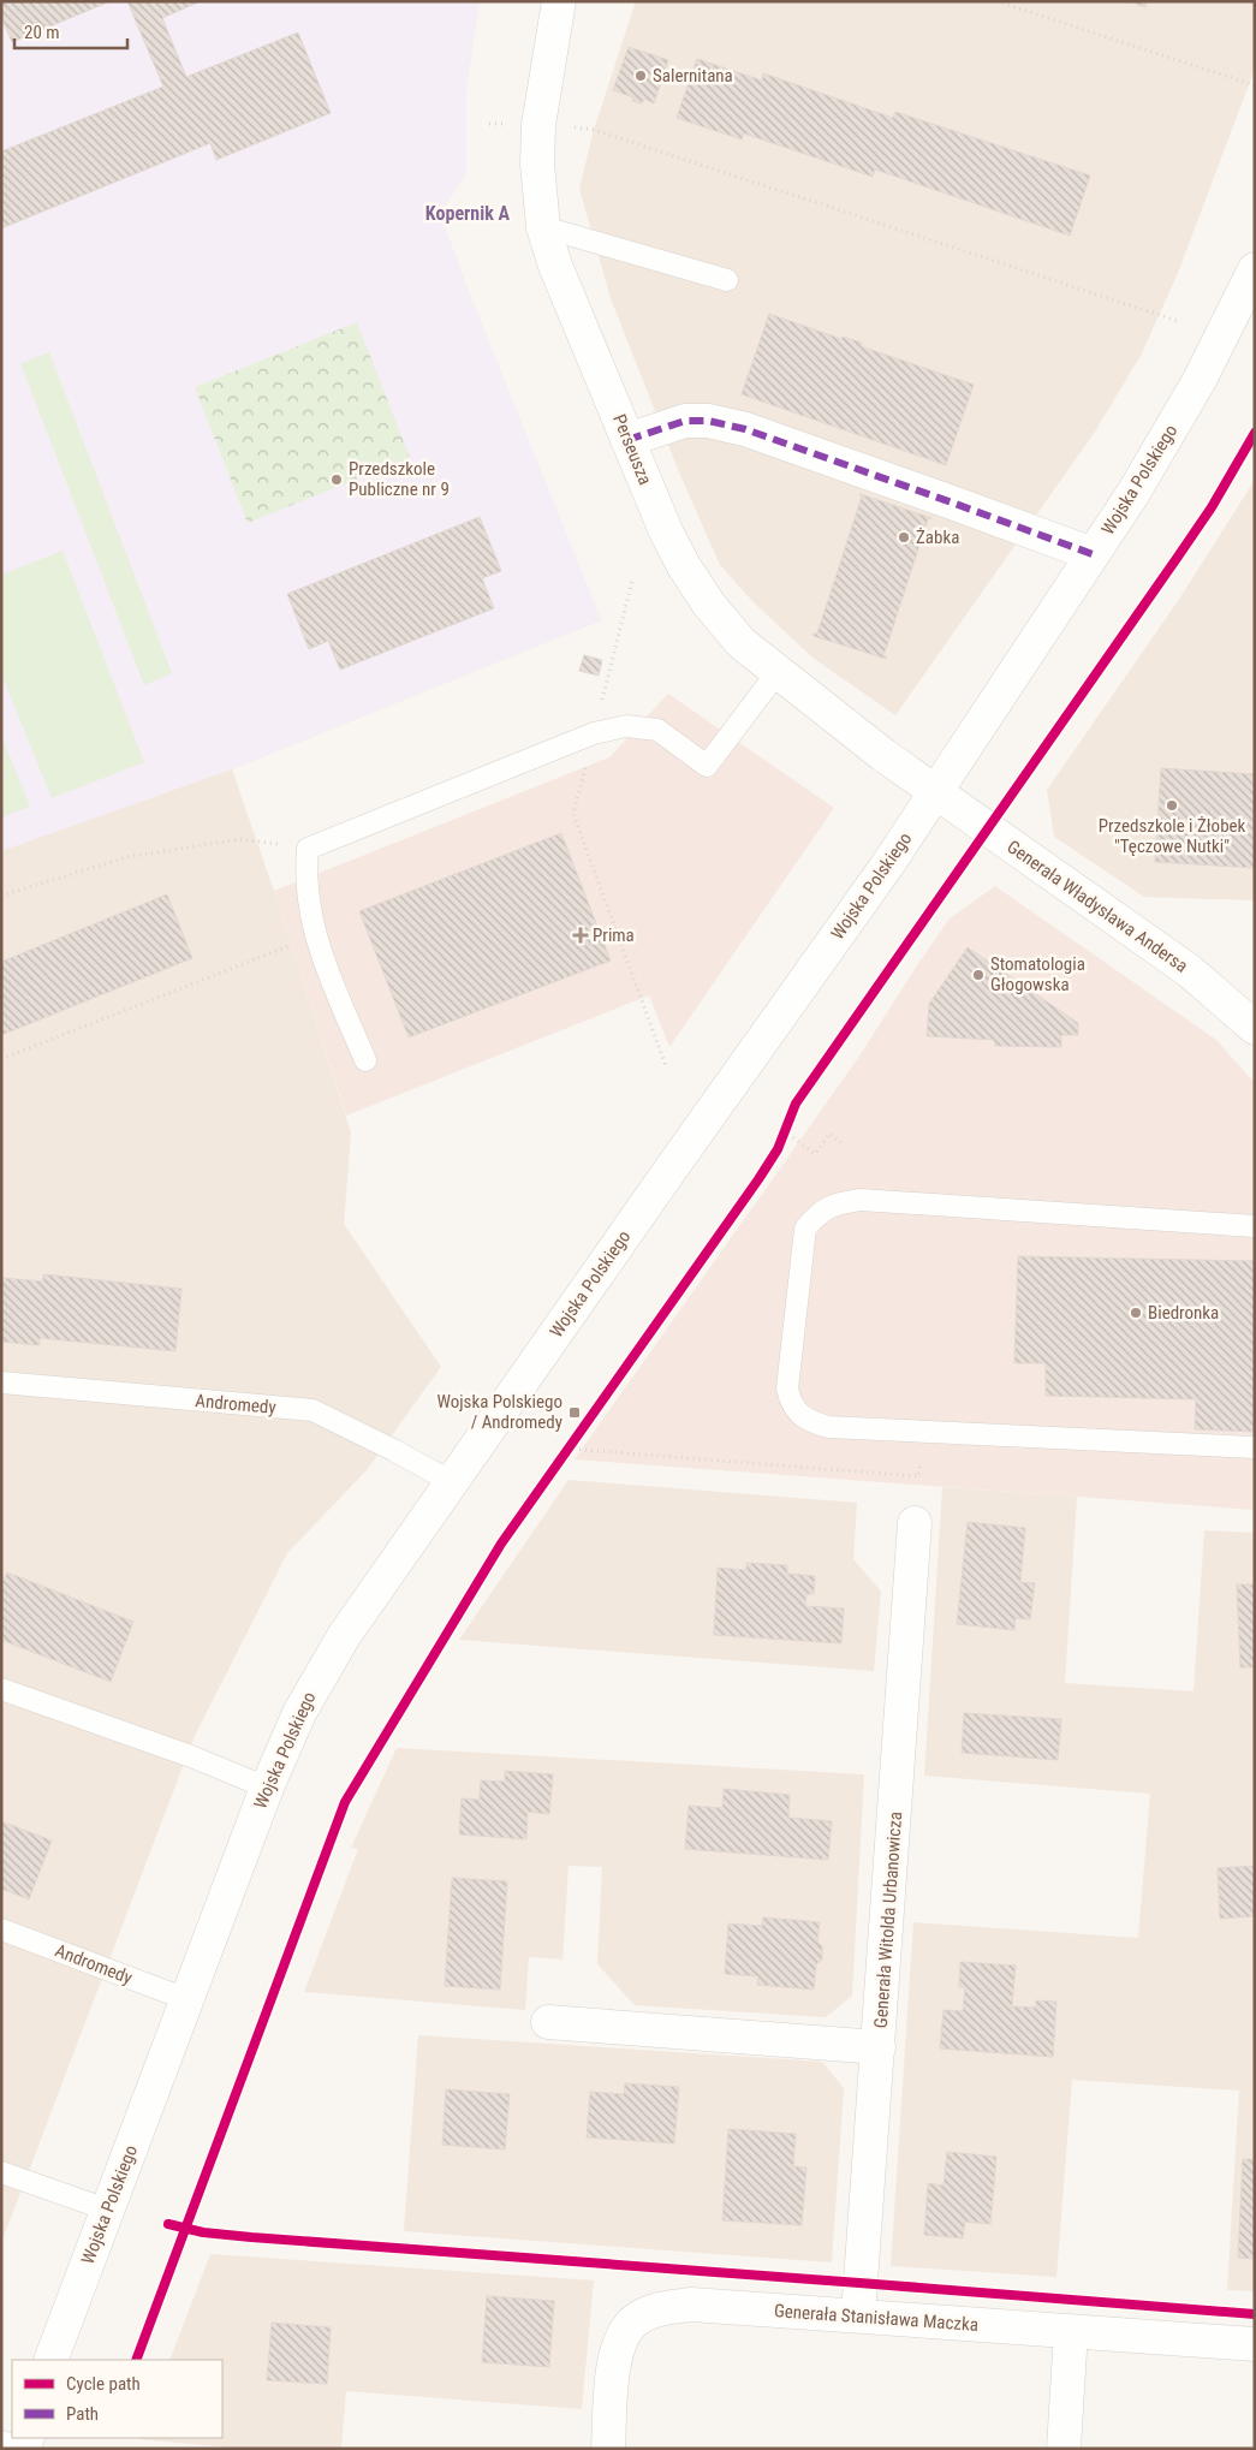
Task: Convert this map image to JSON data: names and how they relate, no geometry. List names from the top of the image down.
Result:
{
  "streets": {
    "street": [
      "Perseusza",
      "Wojska Polskiego",
      "Generała Władysława Andersa",
      "Generała Witolda Urbanowicza",
      "Generała Stanisława Maczka"
    ],
    "lane": ["Andromedy"]
  },
  "crossings": [
    ["Perseusza", "Wojska Polskiego"],
    ["Perseusza", "Generała Władysława Andersa"],
    ["Wojska Polskiego", "Generała Władysława Andersa"],
    ["Wojska Polskiego", "Andromedy"],
    ["Generała Witolda Urbanowicza", "Generała Stanisława Maczka"]
  ],
  "districts": ["Kopernik A"],
  "places": {
    "other": [
      "Salernitana",
      "Przedszkole Publiczne nr 9",
      "Żabka",
      "Przedszkole i Żłobek \"Tęczowe Nutki\"",
      "Stomatologia Głogowska",
      "Biedronka"
    ],
    "health": ["Prima"],
    "transit": ["Wojska Polskiego / Andromedy"]
  },
  "legend": ["Cycle path", "Path"],
  "scale_bar": "20 m"
}
